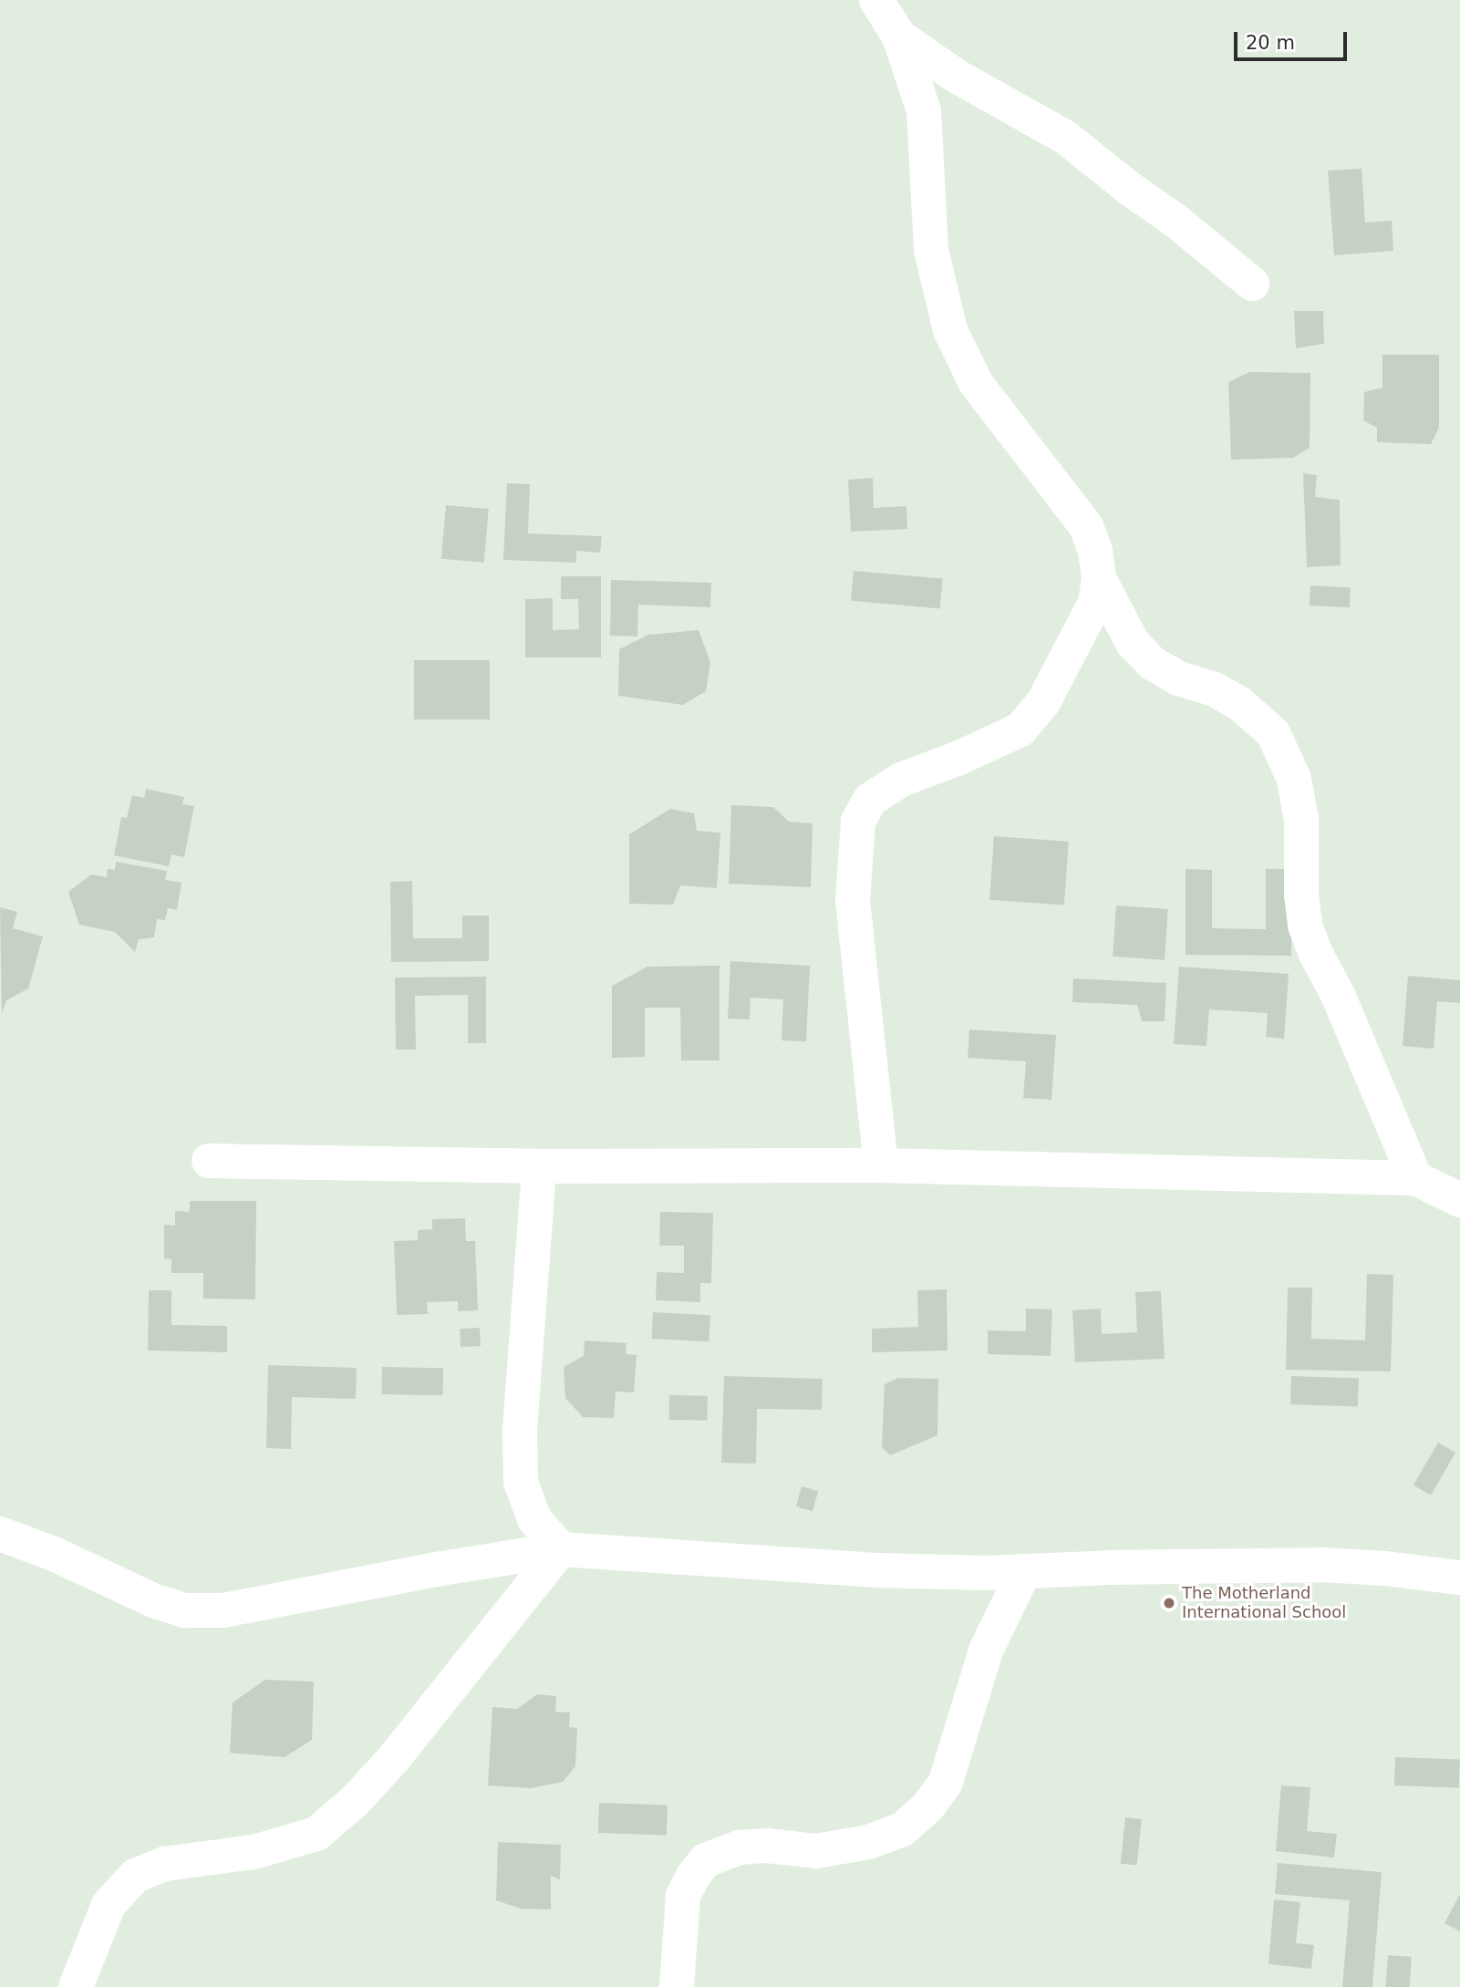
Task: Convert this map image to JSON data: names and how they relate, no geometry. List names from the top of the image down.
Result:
{
  "places": ["The Motherland International School"],
  "scale_bar": "20 m"
}
